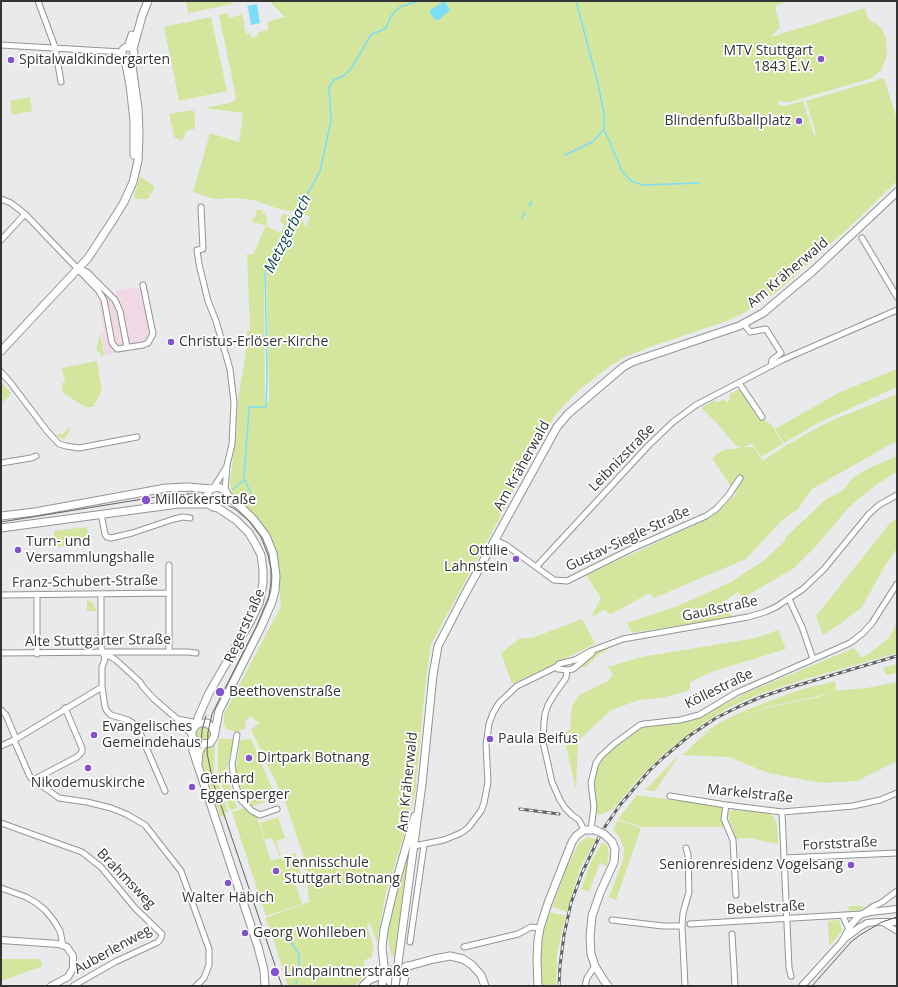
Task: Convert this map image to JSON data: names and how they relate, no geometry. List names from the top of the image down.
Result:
{
  "streets": {
    "main road": ["Am Kräherwald", "Regerstraße"],
    "street": [
      "Leibnizstraße",
      "Gustav-Siegle-Straße",
      "Franz-Schubert-Straße",
      "Gaußstraße",
      "Alte Stuttgarter Straße",
      "Köllestraße",
      "Markelstraße",
      "Forststraße",
      "Brahmsweg",
      "Bebelstraße",
      "Auberlenweg"
    ]
  },
  "crossings": [
    ["Am Kräherwald", "Gustav-Siegle-Straße"],
    ["Am Kräherwald", "Gaußstraße"],
    ["Leibnizstraße", "Gustav-Siegle-Straße"],
    ["Brahmsweg", "Auberlenweg"]
  ],
  "water": ["Metzgerbach"],
  "places": [
    "MTV Stuttgart 1843 E.V.",
    "Spitalwaldkindergarten",
    "Blindenfußballplatz",
    "Christus-Erlöser-Kirche",
    "Millöckerstraße",
    "Turn- und Versammlungshalle",
    "Ottilie Lahnstein",
    "Beethovenstraße",
    "Evangelisches Gemeindehaus",
    "Paula Beifus",
    "Dirtpark Botnang",
    "Nikodemuskirche",
    "Gerhard Eggensperger",
    "Seniorenresidenz Vogelsang",
    "Tennisschule Stuttgart Botnang",
    "Walter Häbich",
    "Georg Wohlleben",
    "Lindpaintnerstraße"
  ]
}
